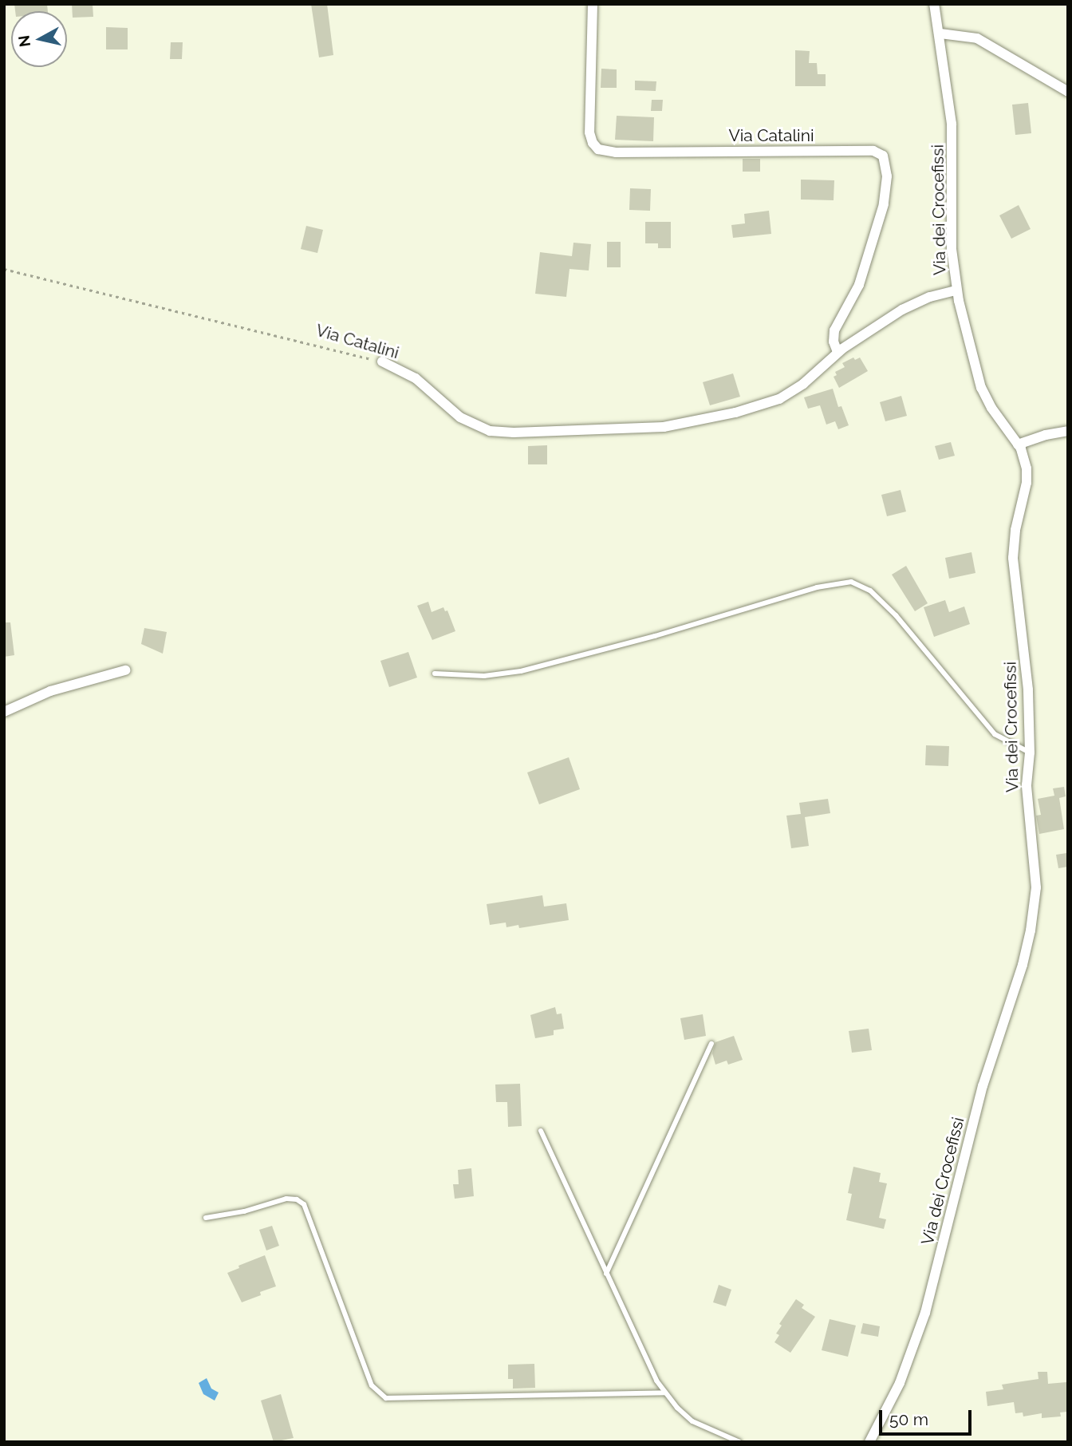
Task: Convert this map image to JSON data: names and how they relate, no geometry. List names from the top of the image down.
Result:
{
  "streets": {
    "street": ["Via Catalini", "Via dei Crocefissi"]
  },
  "crossings": [
    ["Via Catalini", "Via dei Crocefissi"]
  ],
  "scale_bar": "50 m",
  "north": "left"
}
